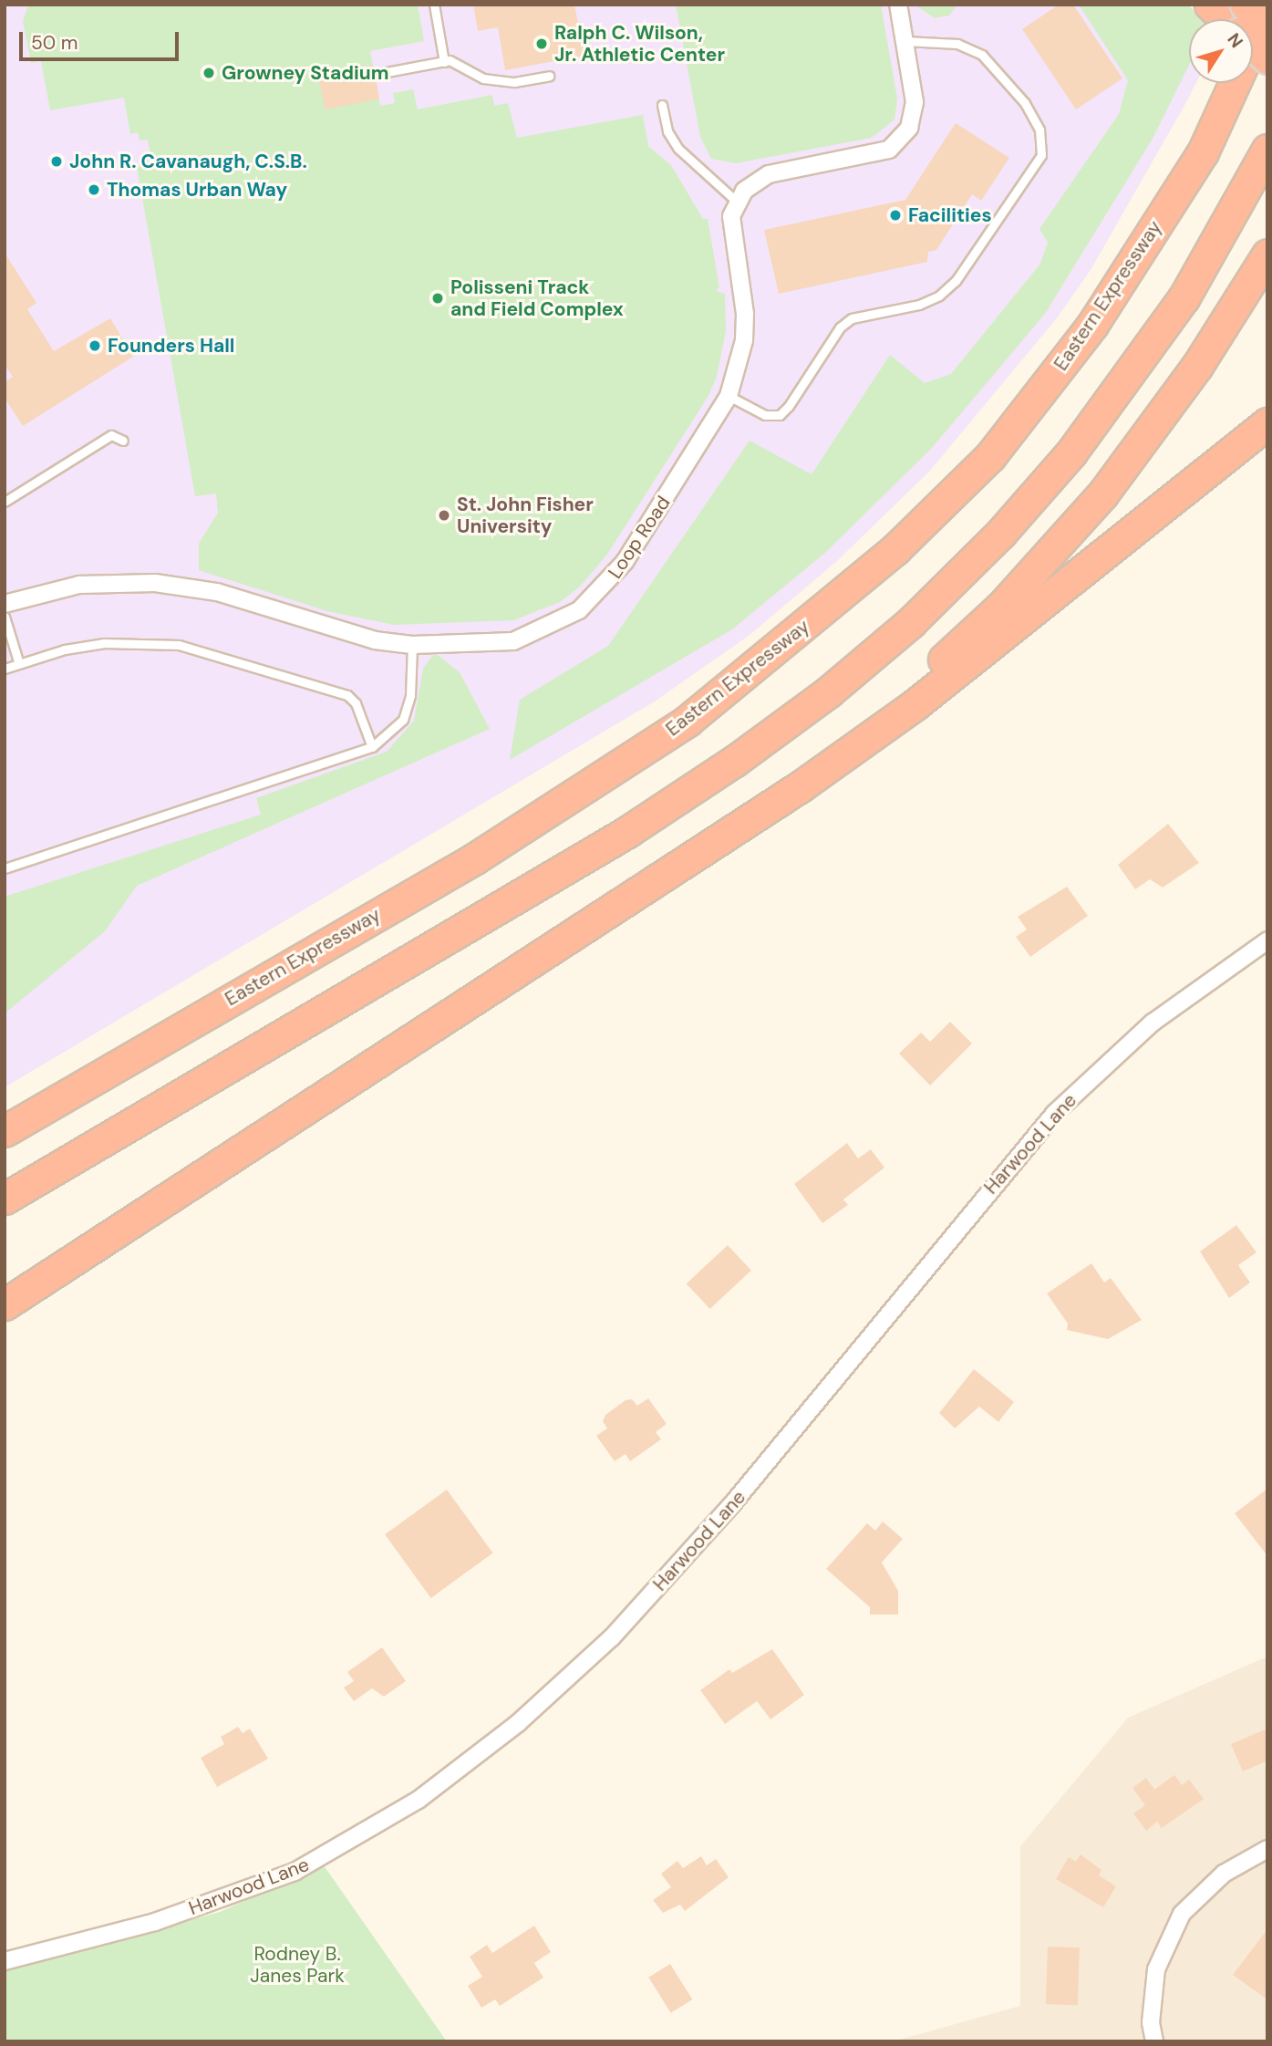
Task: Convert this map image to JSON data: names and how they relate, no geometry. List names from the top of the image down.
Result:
{
  "streets": {
    "highway": ["Eastern Expressway"],
    "street": ["Loop Road", "Harwood Lane"]
  },
  "parks": ["Rodney B. Janes Park"],
  "places": [
    "Ralph C. Wilson, Jr. Athletic Center",
    "Growney Stadium",
    "John R. Cavanaugh, C.S.B.",
    "Thomas Urban Way",
    "Facilities",
    "Polisseni Track and Field Complex",
    "Founders Hall",
    "St. John Fisher University"
  ],
  "scale_bar": "50 m",
  "north": "top right"
}
